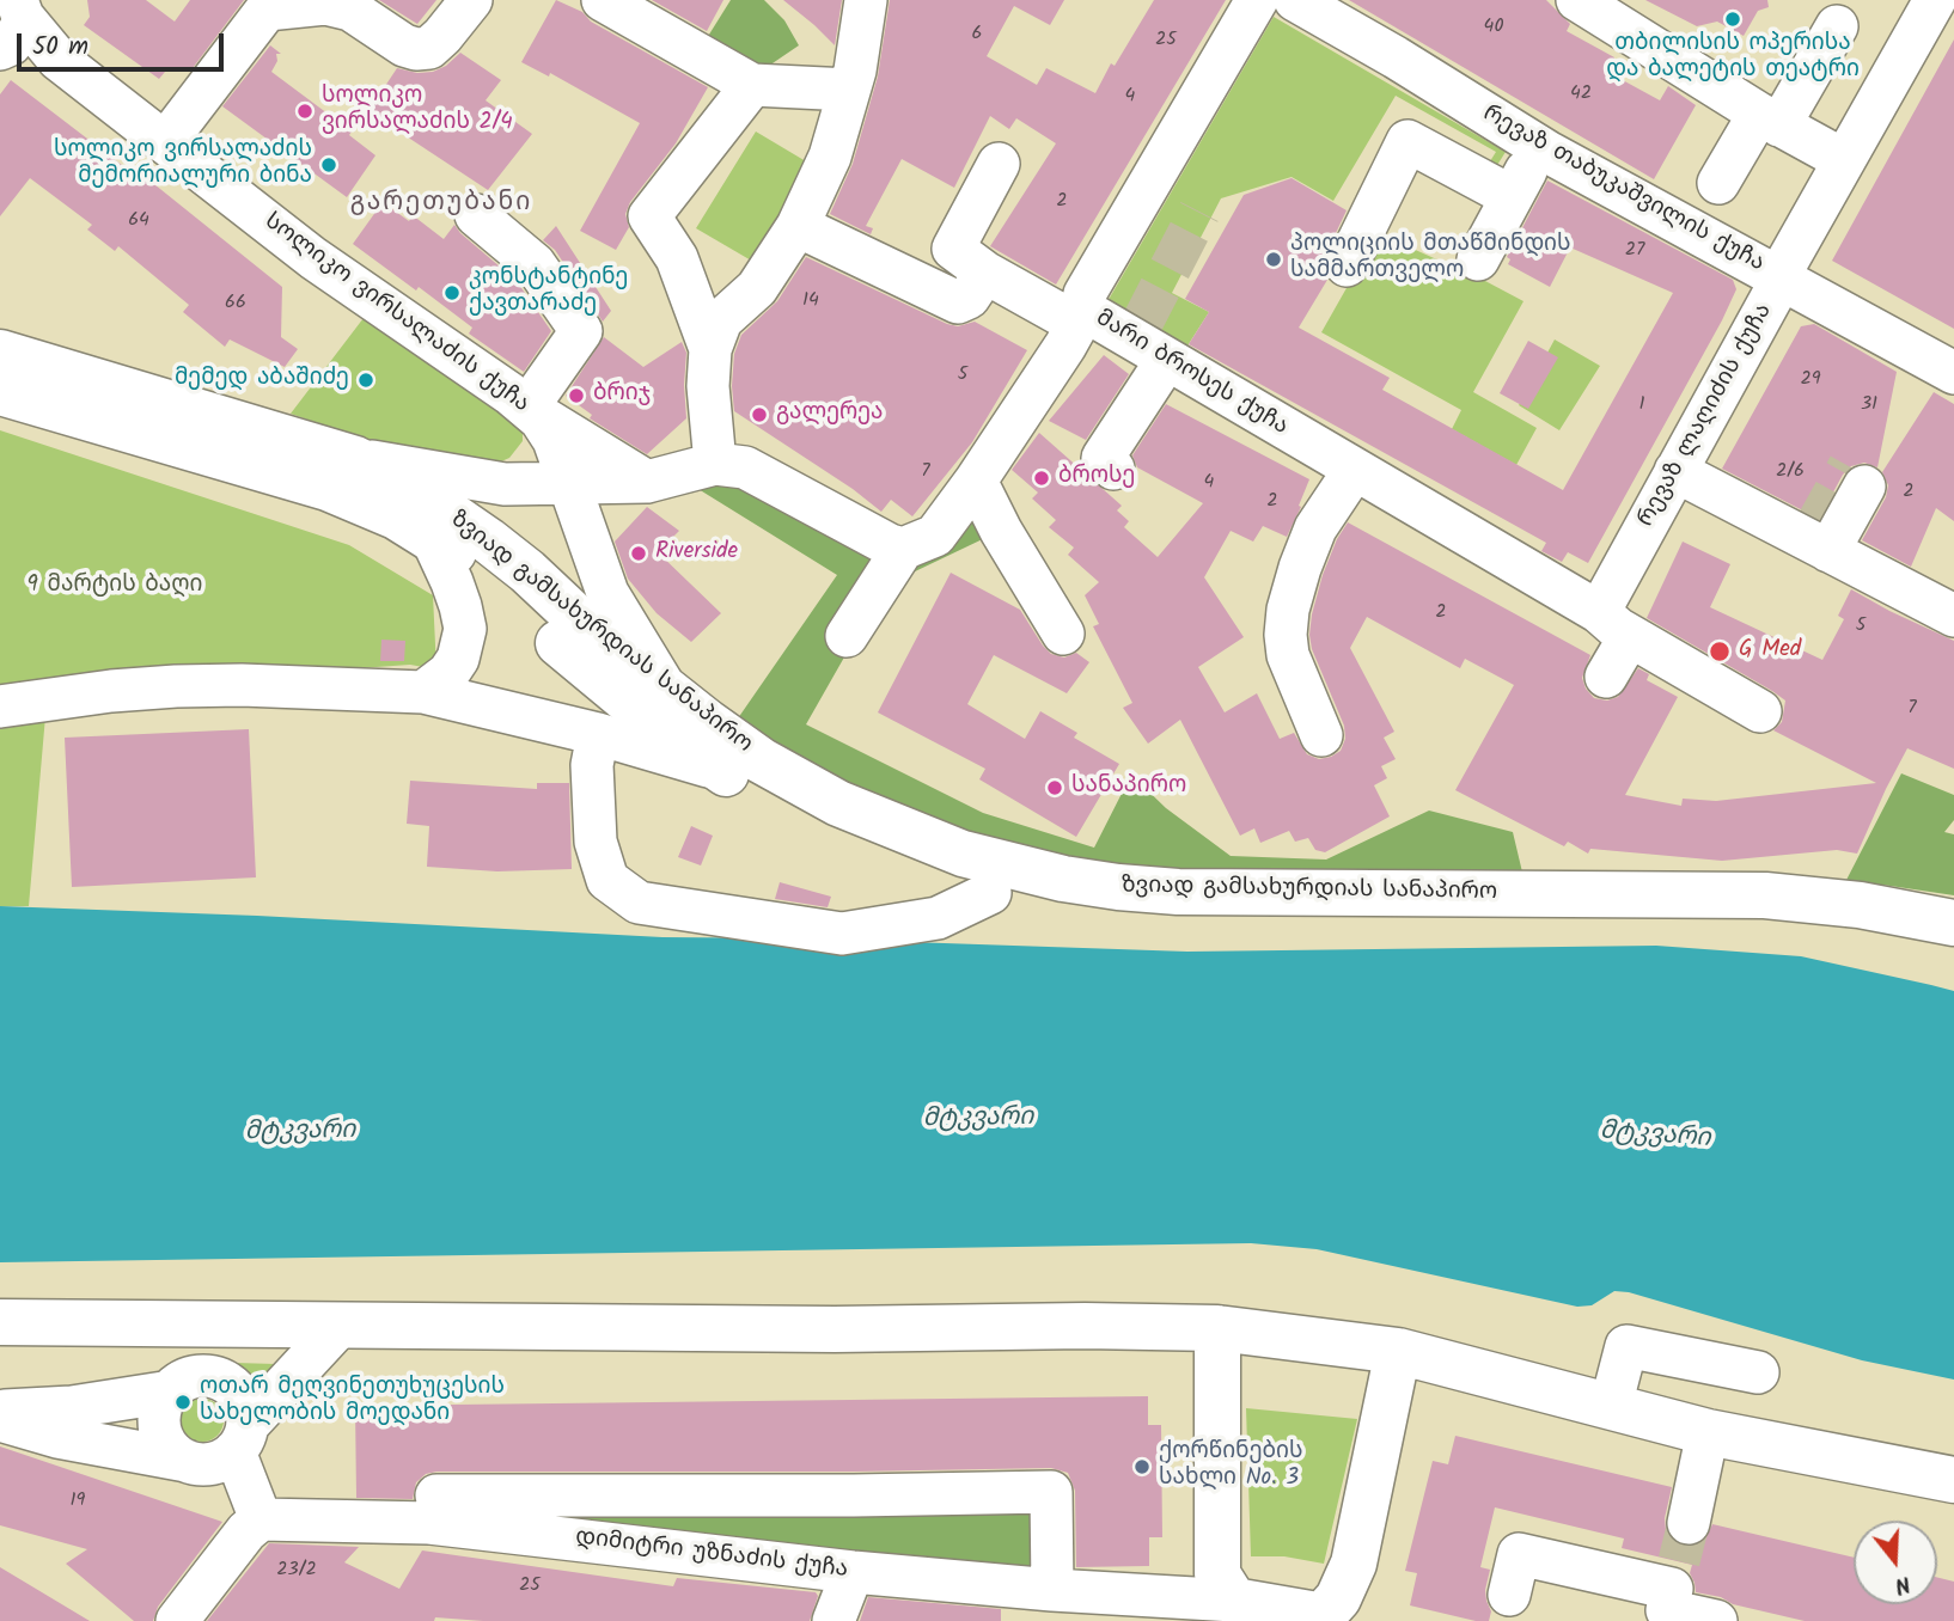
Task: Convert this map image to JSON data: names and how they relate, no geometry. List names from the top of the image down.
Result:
{
  "streets": {
    "main road": ["ზვიად გამსახურდიას სანაპირო", "დიმიტრი უზნაძის ქუჩა"],
    "street": [
      "რევაზ თაბუკაშვილის ქუჩა",
      "სოლიკო ვირსალაძის ქუჩა",
      "მარი ბროსეს ქუჩა",
      "რევაზ ლაღიძის ქუჩა"
    ]
  },
  "crossings": [
    ["რევაზ თაბუკაშვილის ქუჩა", "რევაზ ლაღიძის ქუჩა"],
    ["სოლიკო ვირსალაძის ქუჩა", "ზვიად გამსახურდიას სანაპირო"],
    ["მარი ბროსეს ქუჩა", "რევაზ ლაღიძის ქუჩა"]
  ],
  "districts": ["გარეთუბანი"],
  "water": ["მტკვარი"],
  "parks": ["9 მარტის ბაღი"],
  "places": [
    "თბილისის ოპერისა და ბალეტის თეატრი",
    "სოლიკო ვირსალაძის 2/4",
    "სოლიკო ვირსალაძის მემორიალური ბინა",
    "პოლიციის მთაწმინდის სამმართველო",
    "კონსტანტინე ქავთარაძე",
    "მემედ აბაშიძე",
    "ბრიჯ",
    "გალერეა",
    "ბროსე",
    "Riverside",
    "G Med",
    "სანაპირო",
    "ოთარ მეღვინეთუხუცესის სახელობის მოედანი",
    "ქორწინების სახლი No. 3"
  ],
  "house_numbers": [
    "40",
    "6",
    "25",
    "42",
    "4",
    "2",
    "64",
    "27",
    "14",
    "66",
    "5",
    "29",
    "1",
    "31",
    "7",
    "2/6",
    "4",
    "2",
    "2",
    "2",
    "5",
    "7",
    "19",
    "23/2",
    "25"
  ],
  "scale_bar": "50 m",
  "north": "bottom"
}
